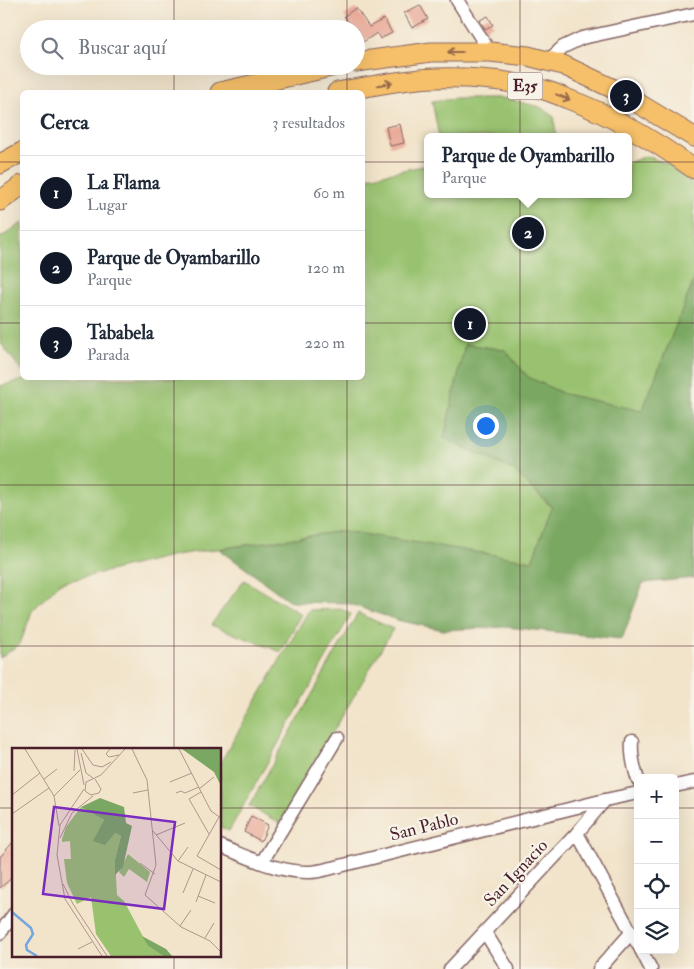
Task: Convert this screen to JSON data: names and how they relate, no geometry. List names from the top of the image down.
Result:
{
  "streets": {
    "highway": ["E35"],
    "street": ["San Pablo", "San Ignacio"]
  },
  "crossings": [
    ["San Pablo", "San Ignacio"]
  ],
  "page": {
    "search": "Buscar aquí",
    "pins": ["3", "2", "1"],
    "heading": ["Cerca", "3 resultados"],
    "popup": ["Parque de Oyambarillo", "Parque"],
    "list": [
      {
        "mark": "1",
        "name": "La Flama",
        "note": "Lugar",
        "value": "60 m"
      },
      {
        "mark": "2",
        "name": "Parque de Oyambarillo",
        "note": "Parque",
        "value": "120 m"
      },
      {
        "mark": "3",
        "name": "Tababela",
        "note": "Parada",
        "value": "220 m"
      }
    ],
    "map_buttons": ["+", "−"]
  }
}
